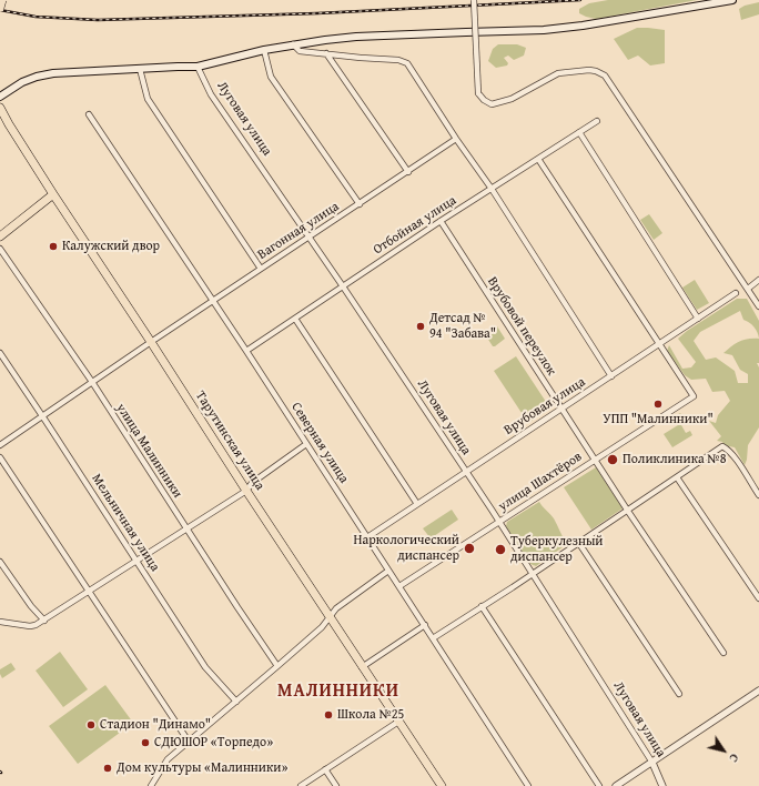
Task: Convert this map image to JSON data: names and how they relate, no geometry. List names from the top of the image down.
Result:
{
  "streets": {
    "main road": ["Тарутинская улица"],
    "street": [
      "Луговая улица",
      "Отбойная улица",
      "Вагонная улица",
      "Врубовой переулок",
      "Врубовая улица",
      "Северная улица",
      "улица Малинники",
      "улица Шахтёров",
      "Мельничная улица"
    ]
  },
  "crossings": [
    ["Луговая улица", "Отбойная улица"],
    ["Луговая улица", "Вагонная улица"],
    ["Луговая улица", "Врубовая улица"],
    ["Луговая улица", "улица Шахтёров"],
    ["Отбойная улица", "Врубовой переулок"],
    ["Отбойная улица", "Северная улица"],
    ["Вагонная улица", "Тарутинская улица"],
    ["Вагонная улица", "Северная улица"],
    ["Вагонная улица", "улица Малинники"],
    ["Вагонная улица", "Мельничная улица"],
    ["Врубовой переулок", "Врубовая улица"],
    ["Врубовой переулок", "улица Шахтёров"],
    ["Врубовая улица", "Северная улица"],
    ["Врубовая улица", "улица Шахтёров"],
    ["Северная улица", "улица Шахтёров"]
  ],
  "districts": ["МАЛИННИКИ"],
  "places": [
    "Калужский двор",
    "Детсад № 94 \"Забава\"",
    "УПП \"Малинники\"",
    "Поликлиника №8",
    "Наркологический диспансер",
    "Туберкулезный диспансер",
    "Школа №25",
    "Стадион \"Динамо\"",
    "СДЮШОР «Торпедо»",
    "Дом культуры «Малинники»"
  ],
  "north": "bottom right"
}
